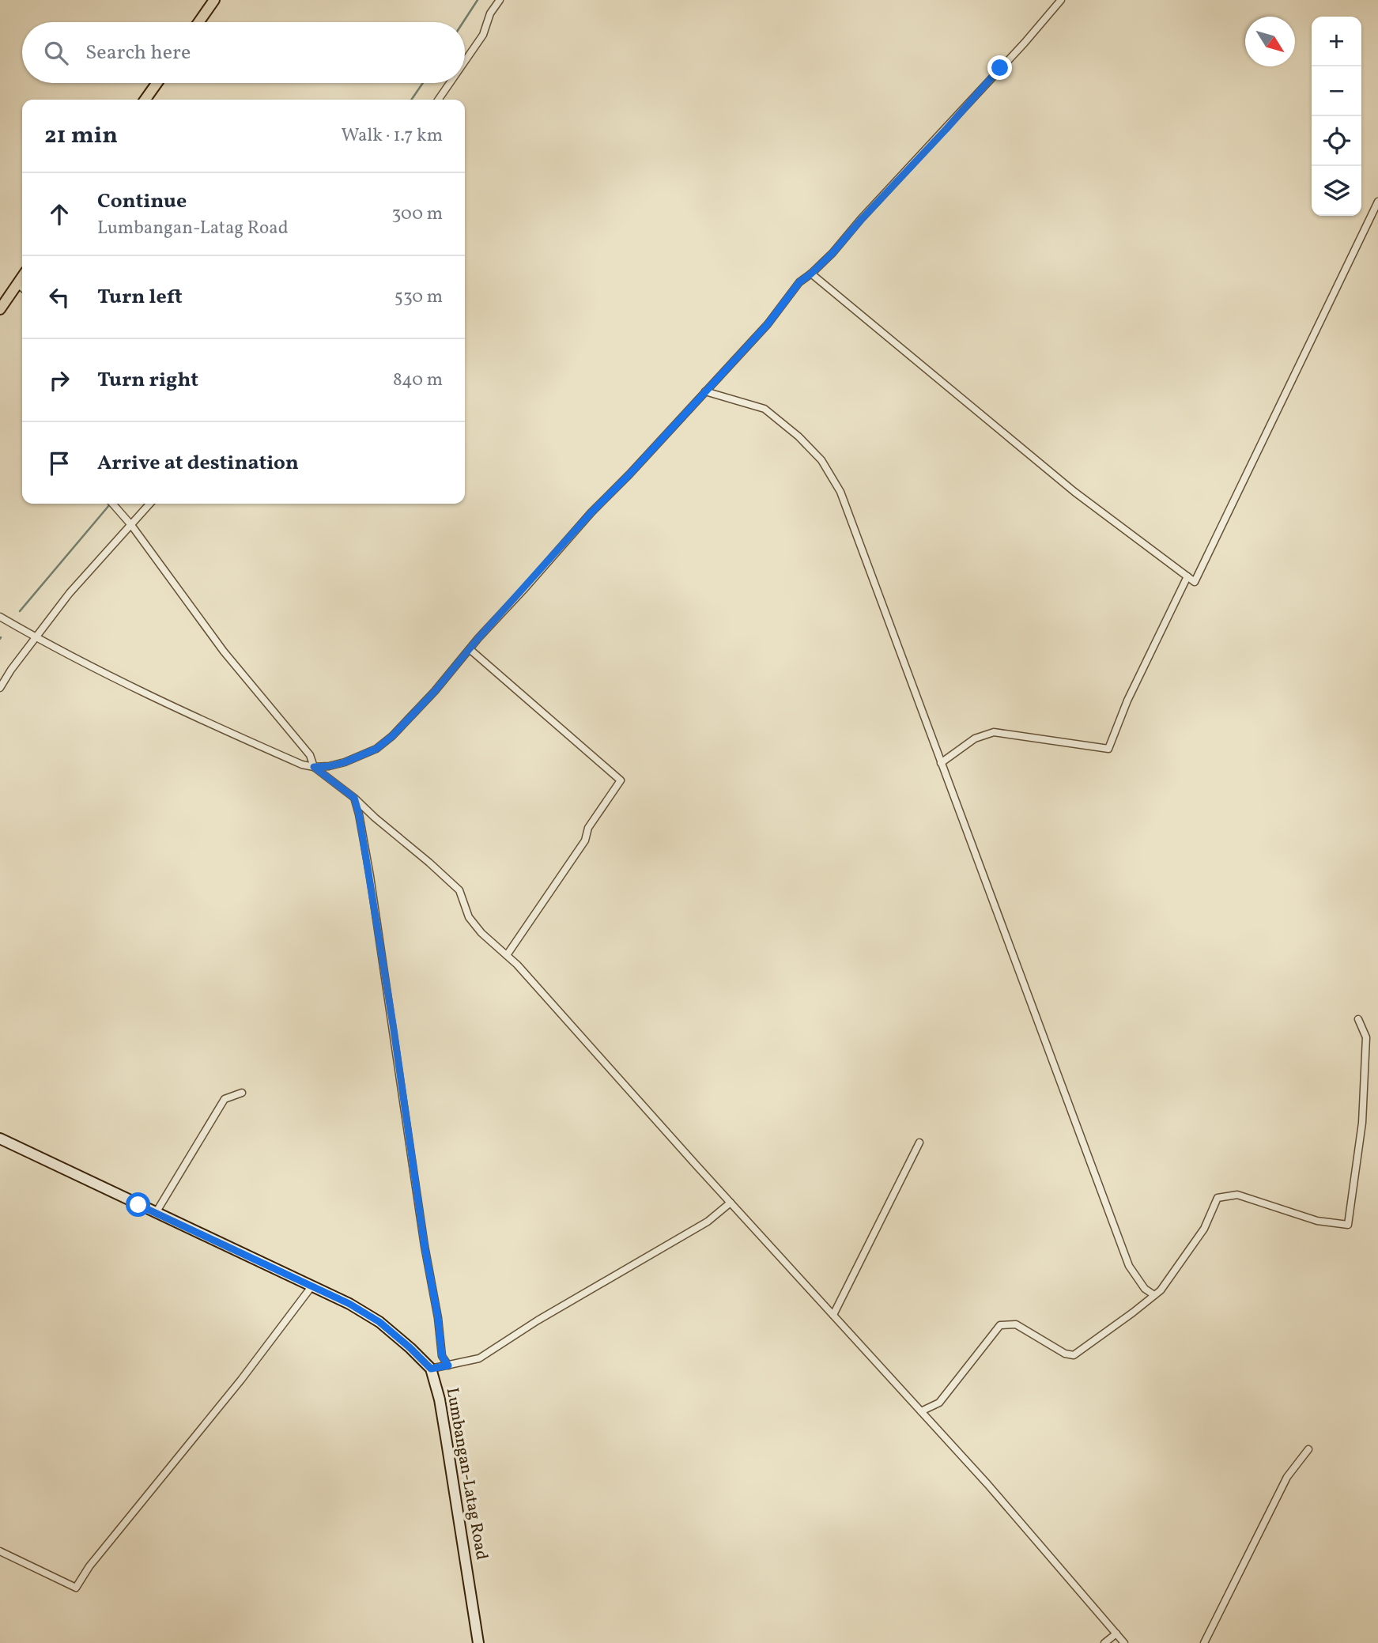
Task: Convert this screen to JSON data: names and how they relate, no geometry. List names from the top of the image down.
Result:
{
  "streets": {
    "street": ["Lumbangan-Latag Road"]
  },
  "north": "bottom right",
  "page": {
    "map_buttons": ["+", "−"],
    "search": "Search here",
    "heading": ["21 min", "Walk · 1.7 km"],
    "list": [
      ["Continue", "Lumbangan-Latag Road", "300 m"],
      ["Turn left", "530 m"],
      ["Turn right", "840 m"],
      "Arrive at destination"
    ]
  }
}
